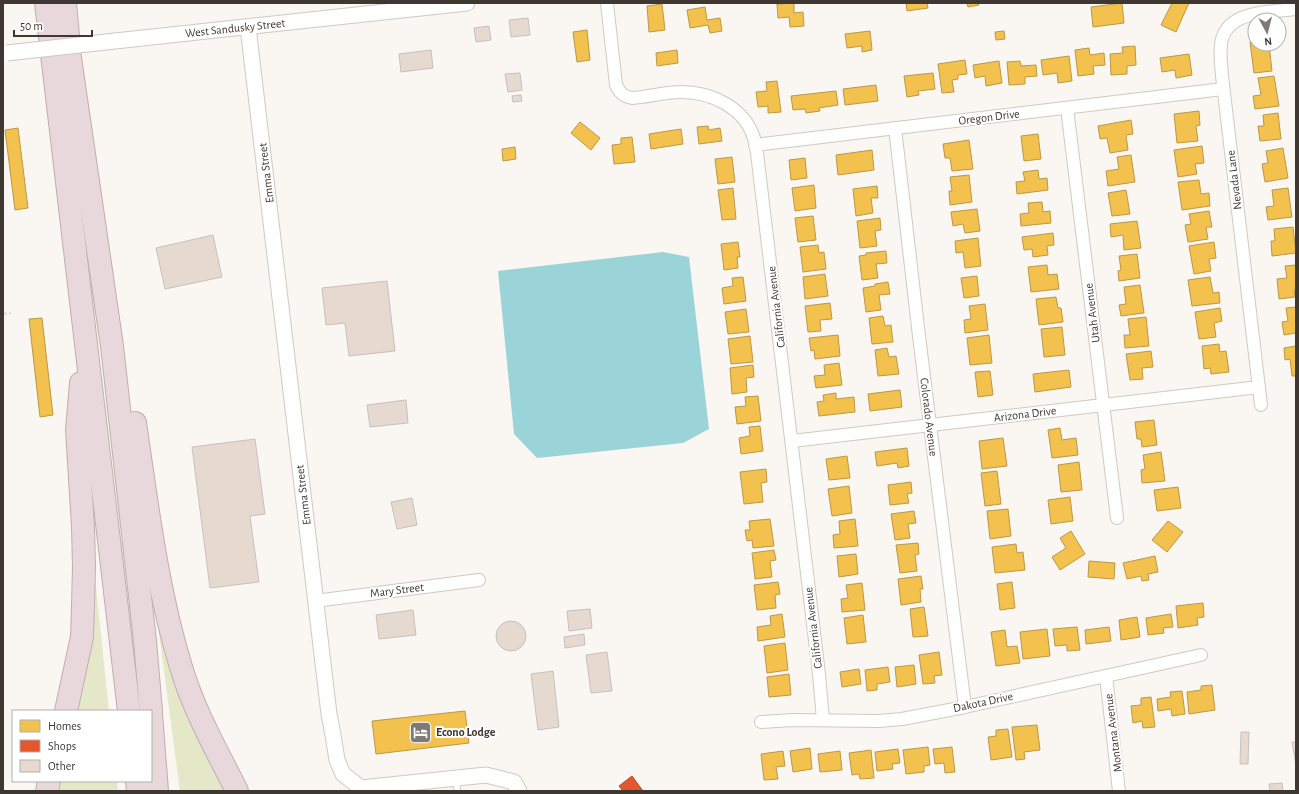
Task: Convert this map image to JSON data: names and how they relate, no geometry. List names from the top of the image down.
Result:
{
  "streets": {
    "street": [
      "West Sandusky Street",
      "Oregon Drive",
      "Emma Street",
      "Nevada Lane",
      "California Avenue",
      "Utah Avenue",
      "Arizona Drive",
      "Colorado Avenue",
      "Mary Street",
      "Dakota Drive",
      "Montana Avenue"
    ]
  },
  "crossings": [
    ["West Sandusky Street", "Emma Street"],
    ["Oregon Drive", "Nevada Lane"],
    ["Oregon Drive", "California Avenue"],
    ["Oregon Drive", "Utah Avenue"],
    ["Oregon Drive", "Colorado Avenue"],
    ["Emma Street", "Mary Street"],
    ["Nevada Lane", "Arizona Drive"],
    ["California Avenue", "Arizona Drive"],
    ["California Avenue", "Dakota Drive"],
    ["Utah Avenue", "Arizona Drive"],
    ["Arizona Drive", "Colorado Avenue"],
    ["Colorado Avenue", "Dakota Drive"],
    ["Dakota Drive", "Montana Avenue"]
  ],
  "places": {
    "hotel": ["Econo Lodge"]
  },
  "legend": ["Homes", "Shops", "Other"],
  "scale_bar": "50 m",
  "north": "bottom"
}
